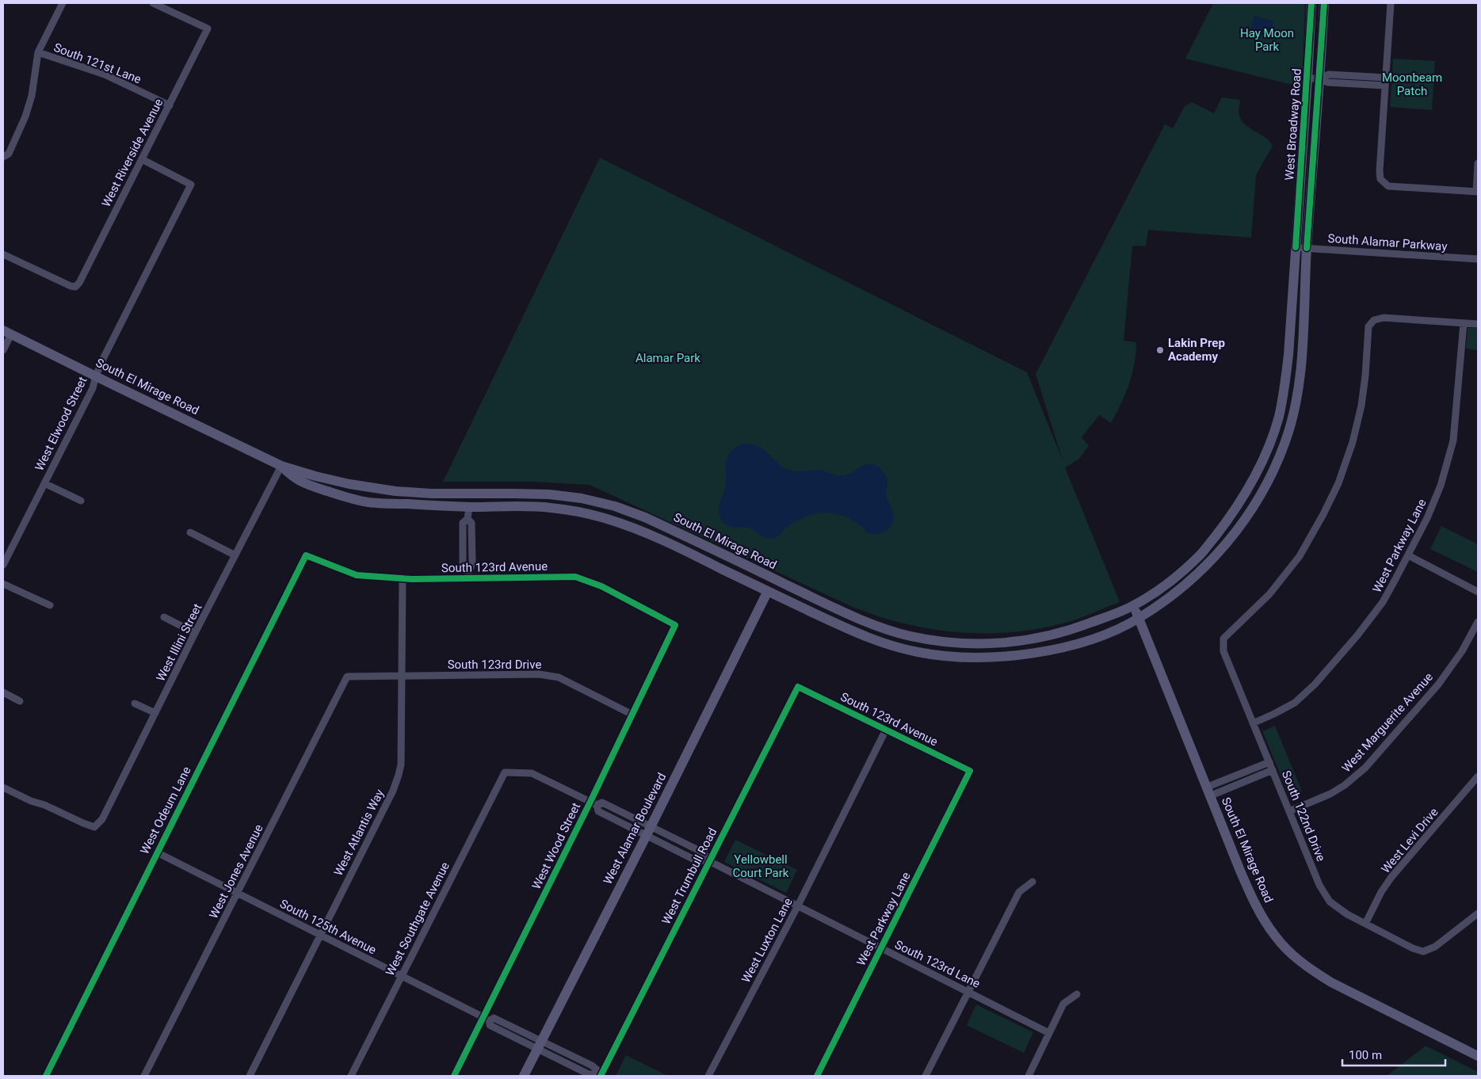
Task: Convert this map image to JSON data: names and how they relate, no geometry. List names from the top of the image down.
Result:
{
  "streets": {
    "main road": ["West Broadway Road", "South El Mirage Road", "West Alamar Boulevard"],
    "street": [
      "South 121st Lane",
      "West Riverside Avenue",
      "South Alamar Parkway",
      "West Elwood Street",
      "West Parkway Lane",
      "South 123rd Avenue",
      "West Illini Street",
      "South 123rd Drive",
      "West Marguerite Avenue",
      "West Odeum Lane",
      "South 122nd Drive",
      "West Atlantis Way",
      "West Levi Drive",
      "West Wood Street",
      "West Jones Avenue",
      "West Trumbull Road",
      "West Southgate Avenue",
      "South 125th Avenue",
      "West Luxton Lane",
      "South 123rd Lane"
    ]
  },
  "crossings": [
    ["South 121st Lane", "West Riverside Avenue"],
    ["West Broadway Road", "South Alamar Parkway"],
    ["West Broadway Road", "South El Mirage Road"],
    ["West Riverside Avenue", "West Elwood Street"],
    ["South El Mirage Road", "West Elwood Street"],
    ["South El Mirage Road", "West Illini Street"],
    ["South El Mirage Road", "West Alamar Boulevard"],
    ["West Parkway Lane", "South 123rd Avenue"],
    ["West Parkway Lane", "South 122nd Drive"],
    ["West Parkway Lane", "South 123rd Lane"],
    ["South 123rd Avenue", "West Odeum Lane"],
    ["South 123rd Avenue", "West Atlantis Way"],
    ["South 123rd Avenue", "West Wood Street"],
    ["South 123rd Avenue", "West Trumbull Road"],
    ["South 123rd Avenue", "West Luxton Lane"],
    ["South 123rd Drive", "West Atlantis Way"],
    ["South 123rd Drive", "West Wood Street"],
    ["South 123rd Drive", "West Jones Avenue"],
    ["West Marguerite Avenue", "South 122nd Drive"],
    ["West Odeum Lane", "South 125th Avenue"],
    ["South 122nd Drive", "West Levi Drive"],
    ["West Alamar Boulevard", "South 125th Avenue"],
    ["West Alamar Boulevard", "South 123rd Lane"],
    ["West Atlantis Way", "South 125th Avenue"],
    ["West Wood Street", "South 125th Avenue"],
    ["West Wood Street", "South 123rd Lane"],
    ["West Jones Avenue", "South 125th Avenue"],
    ["West Trumbull Road", "South 125th Avenue"],
    ["West Trumbull Road", "South 123rd Lane"],
    ["West Southgate Avenue", "South 125th Avenue"],
    ["West Southgate Avenue", "South 123rd Lane"],
    ["West Luxton Lane", "South 123rd Lane"]
  ],
  "parks": [
    "Hay Moon Park",
    "Moonbeam Patch",
    "Alamar Park",
    "Yellowbell Court Park"
  ],
  "places": ["Lakin Prep Academy"],
  "scale_bar": "100 m"
}
